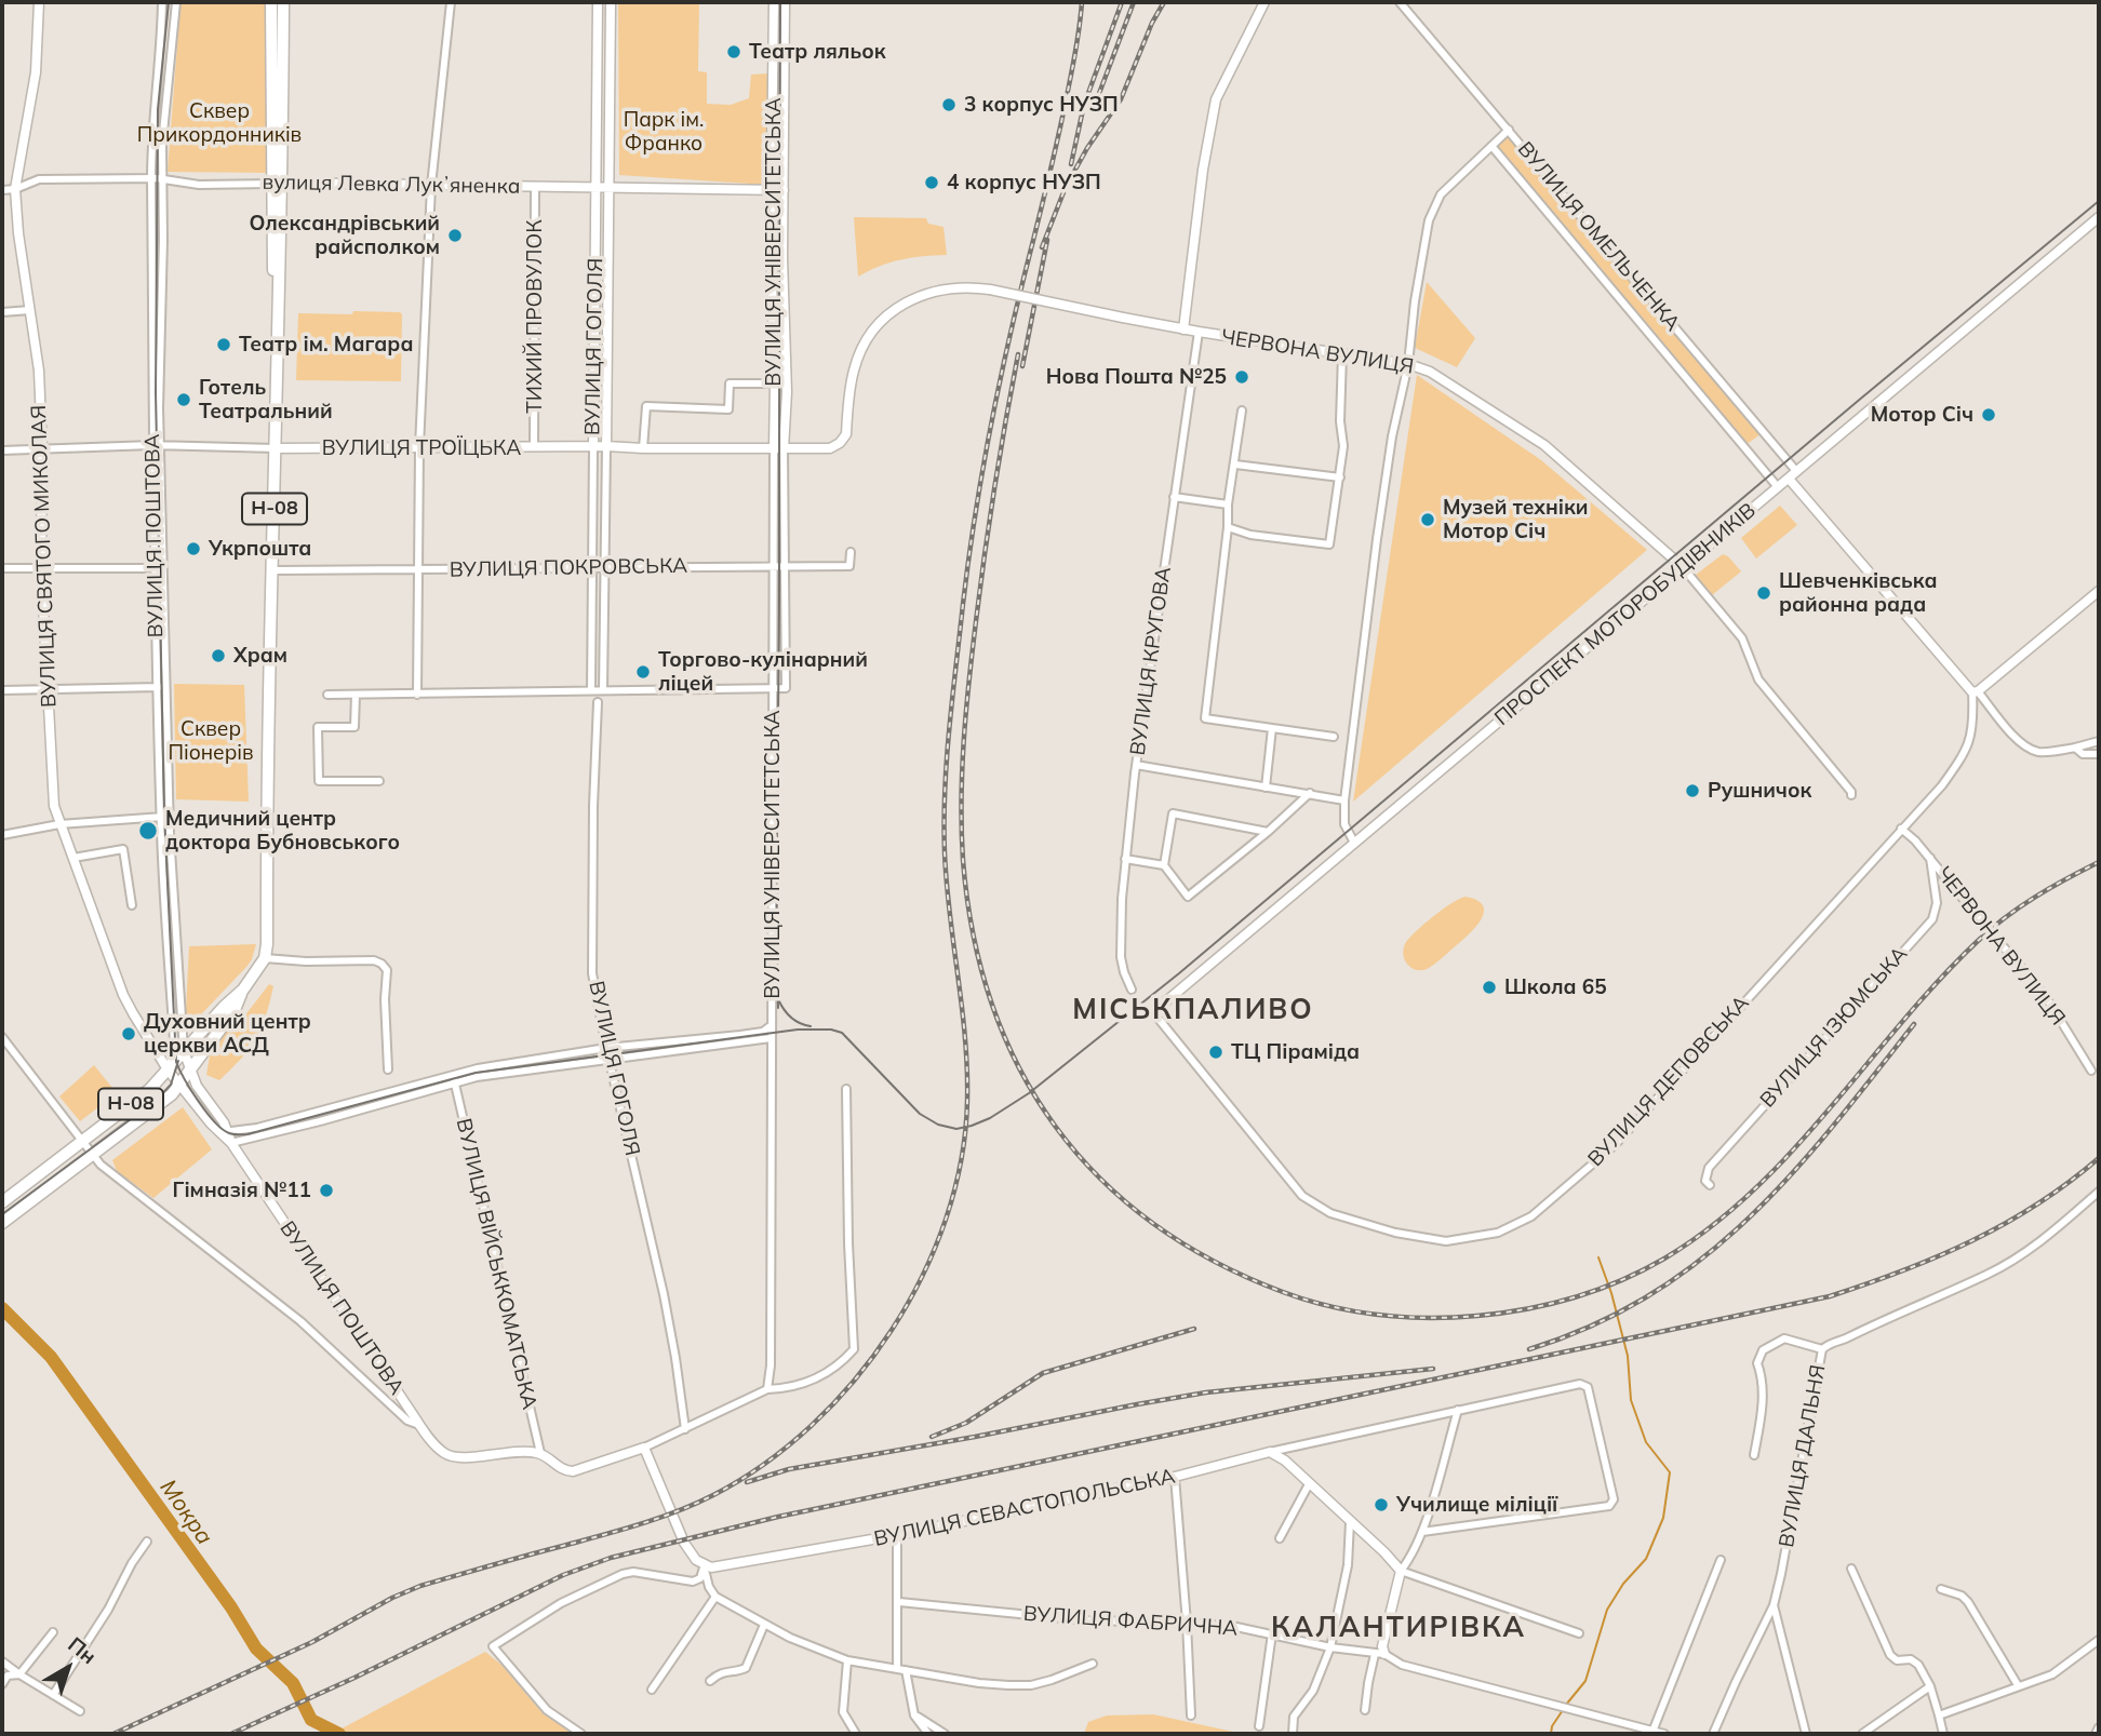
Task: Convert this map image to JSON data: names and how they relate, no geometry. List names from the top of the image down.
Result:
{
  "streets": {
    "main road": ["Н-08"],
    "street": [
      "вулиця Левка Лукʼяненка",
      "ВУЛИЦЯ ОМЕЛЬЧЕНКА",
      "ВУЛИЦЯ УНІВЕРСИТЕТСЬКА",
      "ТИХИЙ ПРОВУЛОК",
      "ВУЛИЦЯ ГОГОЛЯ",
      "ЧЕРВОНА ВУЛИЦЯ",
      "ВУЛИЦЯ ТРОЇЦЬКА",
      "ВУЛИЦЯ ПОШТОВА",
      "ВУЛИЦЯ СВЯТОГО МИКОЛАЯ",
      "ВУЛИЦЯ ПОКРОВСЬКА",
      "ПРОСПЕКТ МОТОРОБУДІВНИКІВ",
      "ВУЛИЦЯ КРУГОВА",
      "ВУЛИЦЯ ІЗЮМСЬКА",
      "ВУЛИЦЯ ДЕПОВСЬКА",
      "ВУЛИЦЯ ВІЙСЬККОМАТСЬКА",
      "ВУЛИЦЯ ДАЛЬНЯ",
      "ВУЛИЦЯ СЕВАСТОПОЛЬСЬКА",
      "ВУЛИЦЯ ФАБРИЧНА"
    ]
  },
  "crossings": [
    ["вулиця Левка Лукʼяненка", "ВУЛИЦЯ УНІВЕРСИТЕТСЬКА"],
    ["вулиця Левка Лукʼяненка", "ТИХИЙ ПРОВУЛОК"],
    ["вулиця Левка Лукʼяненка", "ВУЛИЦЯ ГОГОЛЯ"],
    ["вулиця Левка Лукʼяненка", "Н-08"],
    ["вулиця Левка Лукʼяненка", "ВУЛИЦЯ ПОШТОВА"],
    ["вулиця Левка Лукʼяненка", "ВУЛИЦЯ СВЯТОГО МИКОЛАЯ"],
    ["ВУЛИЦЯ ОМЕЛЬЧЕНКА", "ПРОСПЕКТ МОТОРОБУДІВНИКІВ"],
    ["ВУЛИЦЯ УНІВЕРСИТЕТСЬКА", "ВУЛИЦЯ ТРОЇЦЬКА"],
    ["ВУЛИЦЯ УНІВЕРСИТЕТСЬКА", "ВУЛИЦЯ ПОКРОВСЬКА"],
    ["ТИХИЙ ПРОВУЛОК", "ВУЛИЦЯ ТРОЇЦЬКА"],
    ["ВУЛИЦЯ ГОГОЛЯ", "ВУЛИЦЯ ТРОЇЦЬКА"],
    ["ВУЛИЦЯ ГОГОЛЯ", "ВУЛИЦЯ ПОКРОВСЬКА"],
    ["ЧЕРВОНА ВУЛИЦЯ", "ВУЛИЦЯ ТРОЇЦЬКА"],
    ["ЧЕРВОНА ВУЛИЦЯ", "ПРОСПЕКТ МОТОРОБУДІВНИКІВ"],
    ["ЧЕРВОНА ВУЛИЦЯ", "ВУЛИЦЯ КРУГОВА"],
    ["ЧЕРВОНА ВУЛИЦЯ", "ВУЛИЦЯ ІЗЮМСЬКА"],
    ["ЧЕРВОНА ВУЛИЦЯ", "ВУЛИЦЯ ДЕПОВСЬКА"],
    ["ВУЛИЦЯ ТРОЇЦЬКА", "Н-08"],
    ["ВУЛИЦЯ ТРОЇЦЬКА", "ВУЛИЦЯ ПОШТОВА"],
    ["ВУЛИЦЯ ТРОЇЦЬКА", "ВУЛИЦЯ СВЯТОГО МИКОЛАЯ"],
    ["Н-08", "ВУЛИЦЯ ПОШТОВА"],
    ["Н-08", "ВУЛИЦЯ СВЯТОГО МИКОЛАЯ"],
    ["Н-08", "ВУЛИЦЯ ПОКРОВСЬКА"],
    ["ВУЛИЦЯ ПОШТОВА", "ВУЛИЦЯ СВЯТОГО МИКОЛАЯ"],
    ["ВУЛИЦЯ ПОШТОВА", "ВУЛИЦЯ ВІЙСЬККОМАТСЬКА"],
    ["ПРОСПЕКТ МОТОРОБУДІВНИКІВ", "ВУЛИЦЯ ДЕПОВСЬКА"]
  ],
  "districts": ["МІСЬКПАЛИВО", "КАЛАНТИРІВКА"],
  "water": ["Мокра"],
  "parks": ["Сквер Прикордонників", "Парк ім. Франко", "Сквер Піонерів"],
  "places": [
    "Театр ляльок",
    "3 корпус НУЗП",
    "4 корпус НУЗП",
    "Олександрівський райсполком",
    "Театр ім. Магара",
    "Нова Пошта №25",
    "Готель Театральний",
    "Мотор Січ",
    "Музей техніки Мотор Січ",
    "Укрпошта",
    "Шевченківська районна рада",
    "Храм",
    "Торгово-кулінарний ліцей",
    "Рушничок",
    "Медичний центр доктора Бубновського",
    "Школа 65",
    "Духовний центр церкви АСД",
    "ТЦ Піраміда",
    "Гімназія №11",
    "Училище міліції"
  ],
  "north": "top right"
}
